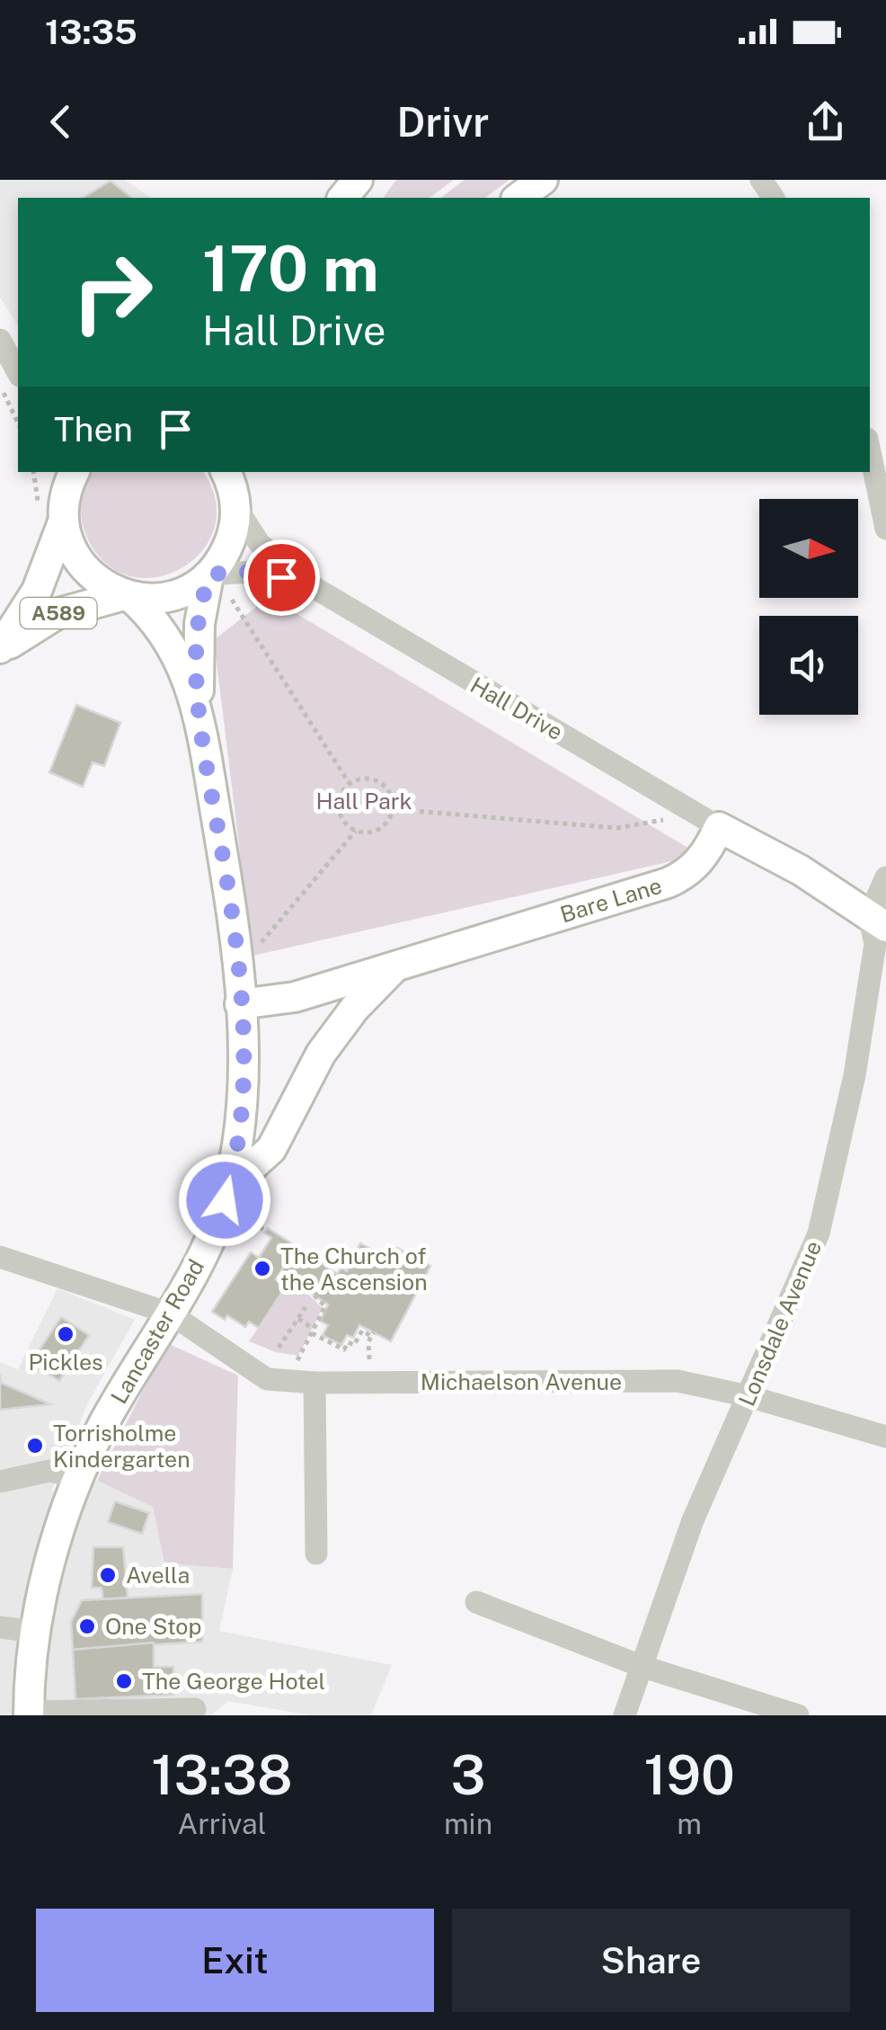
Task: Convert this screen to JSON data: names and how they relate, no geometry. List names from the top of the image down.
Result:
{
  "streets": {
    "main road": ["A589", "Bare Lane", "Lancaster Road"],
    "street": ["Hall Drive", "Lonsdale Avenue", "Michaelson Avenue"]
  },
  "crossings": [
    ["A589", "Hall Drive"],
    ["A589", "Lancaster Road"],
    ["Hall Drive", "Bare Lane"],
    ["Hall Drive", "Lancaster Road"],
    ["Bare Lane", "Lancaster Road"],
    ["Lonsdale Avenue", "Michaelson Avenue"],
    ["Lancaster Road", "Michaelson Avenue"]
  ],
  "parks": ["Hall Park"],
  "places": [
    "The Church of the Ascension",
    "Pickles",
    "Torrisholme Kindergarten",
    "Avella",
    "One Stop",
    "The George Hotel"
  ],
  "north": "right",
  "page": {
    "status": "13:35",
    "header": "Drivr",
    "turn": ["170 m", "Hall Drive"],
    "then": "Then",
    "eta": [
      "13:38",
      "Arrival",
      "3",
      "min",
      "190",
      "m"
    ],
    "buttons": ["Exit", "Share"]
  }
}
